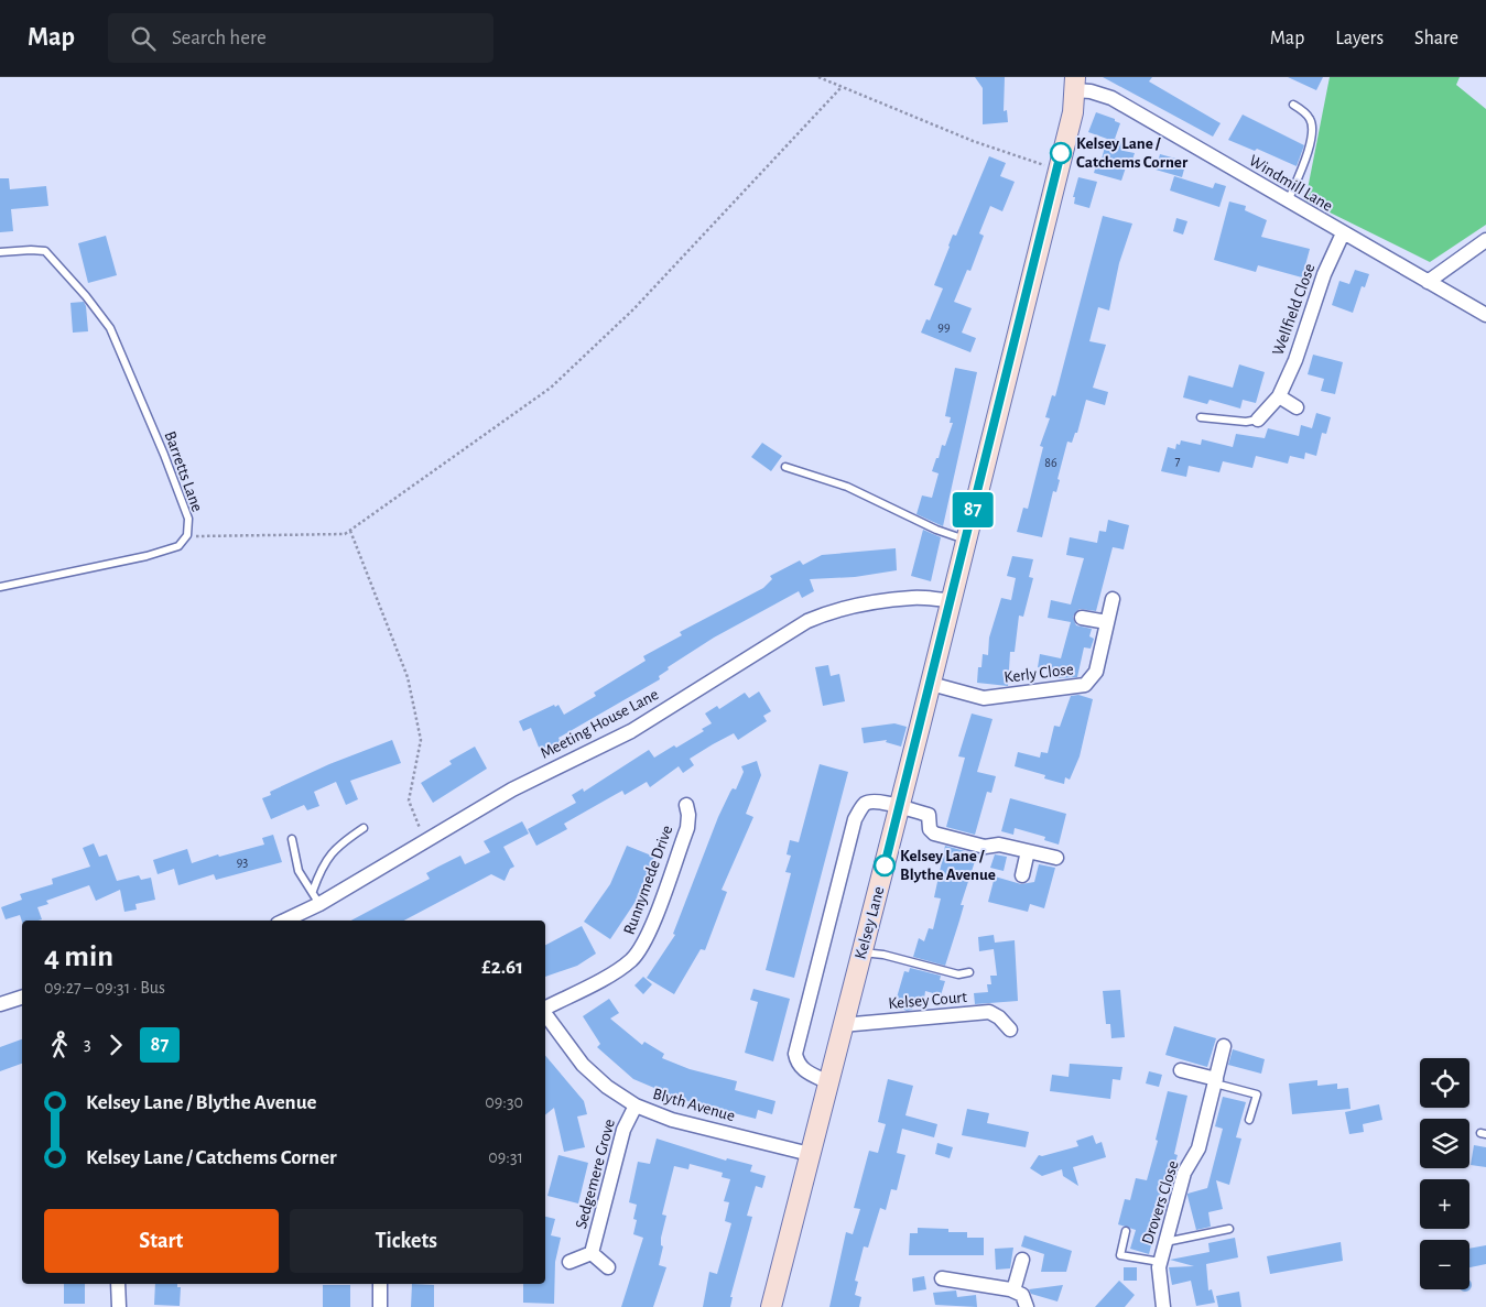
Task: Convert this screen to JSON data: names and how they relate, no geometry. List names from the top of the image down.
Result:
{
  "streets": {
    "main road": ["Kelsey Lane"],
    "street": [
      "Windmill Lane",
      "Wellfield Close",
      "Kerly Close",
      "Meeting House Lane",
      "Runnymede Drive",
      "Kelsey Court",
      "Blyth Avenue",
      "Sedgemere Grove",
      "Drovers Close"
    ],
    "lane": ["Barretts Lane"]
  },
  "crossings": [
    ["Windmill Lane", "Wellfield Close"],
    ["Windmill Lane", "Kelsey Lane"],
    ["Kerly Close", "Kelsey Lane"],
    ["Meeting House Lane", "Kelsey Lane"],
    ["Kelsey Lane", "Kelsey Court"],
    ["Kelsey Lane", "Blyth Avenue"],
    ["Blyth Avenue", "Sedgemere Grove"]
  ],
  "places": ["Kelsey Lane / Catchems Corner", "Kelsey Lane / Blythe Avenue"],
  "lines": ["bus line 87"],
  "house_numbers": [
    "99",
    "7",
    "86",
    "93"
  ],
  "page": {
    "header": "Map",
    "search": "Search here",
    "nav": ["Map", "Layers", "Share"],
    "on_map": "87",
    "heading": ["4 min", "09:27 – 09:31 · Bus", "£2.61"],
    "legs": ["3", "87"],
    "map_buttons": ["+", "−"],
    "list": [
      {
        "name": "Kelsey Lane / Blythe Avenue",
        "value": "09:30"
      },
      {
        "name": "Kelsey Lane / Catchems Corner",
        "value": "09:31"
      }
    ],
    "buttons": ["Start", "Tickets"]
  }
}
